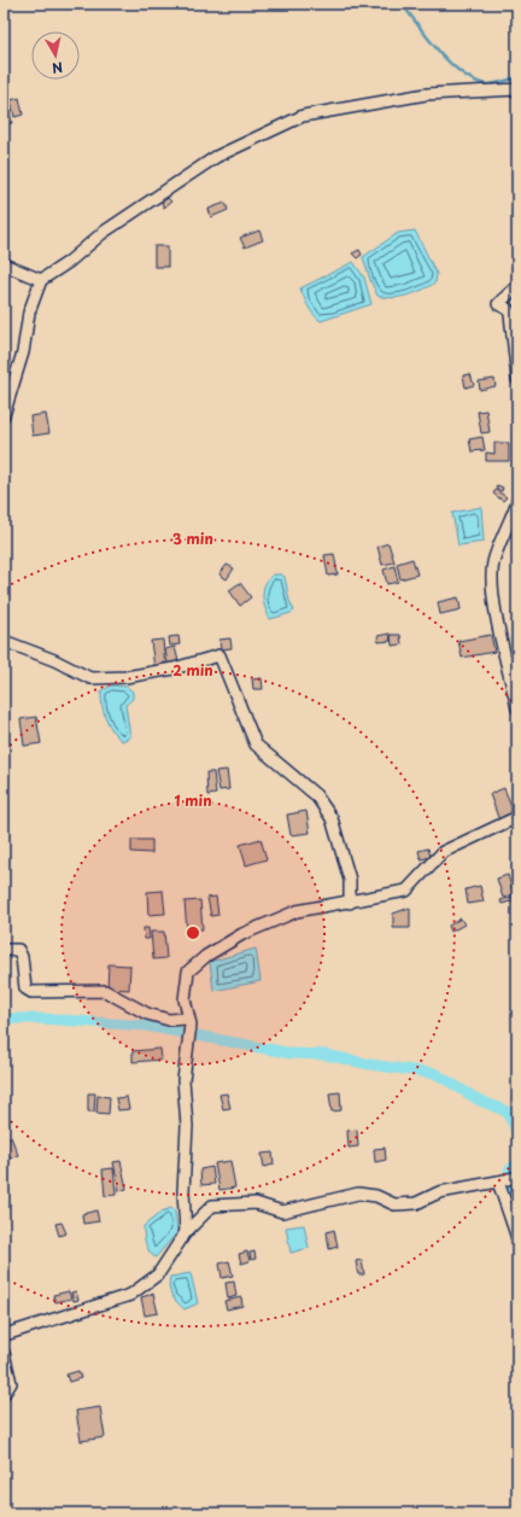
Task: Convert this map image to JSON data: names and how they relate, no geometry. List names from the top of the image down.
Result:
{
  "north": "bottom",
  "rings": ["3 min", "2 min", "1 min"]
}
